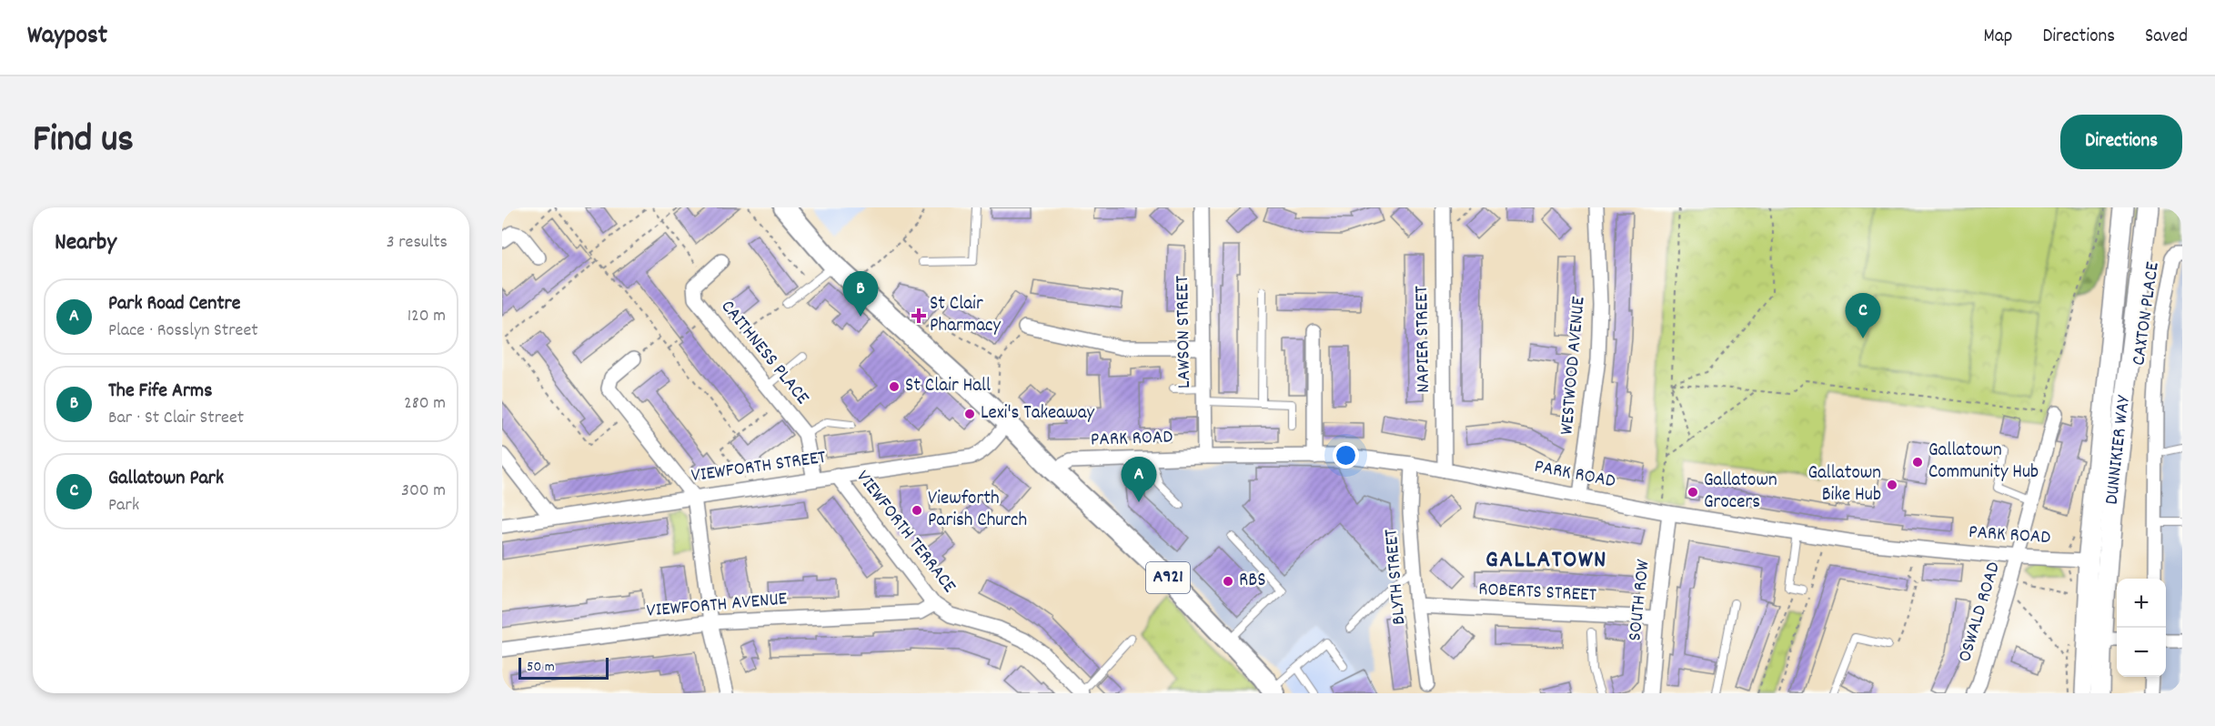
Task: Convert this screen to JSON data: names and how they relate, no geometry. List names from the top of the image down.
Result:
{
  "streets": {
    "main road": ["DUNNIKIER WAY", "A921"],
    "street": [
      "CAXTON PLACE",
      "LAWSON STREET",
      "NAPIER STREET",
      "CAITHNESS PLACE",
      "WESTWOOD AVENUE",
      "PARK ROAD",
      "VIEWFORTH STREET",
      "VIEWFORTH TERRACE",
      "BLYTH STREET",
      "ROBERTS STREET",
      "SOUTH ROW",
      "VIEWFORTH AVENUE",
      "OSWALD ROAD"
    ]
  },
  "crossings": [
    ["LAWSON STREET", "PARK ROAD"],
    ["NAPIER STREET", "PARK ROAD"],
    ["CAITHNESS PLACE", "VIEWFORTH STREET"],
    ["WESTWOOD AVENUE", "PARK ROAD"],
    ["PARK ROAD", "DUNNIKIER WAY"],
    ["PARK ROAD", "BLYTH STREET"],
    ["PARK ROAD", "A921"],
    ["PARK ROAD", "SOUTH ROW"],
    ["PARK ROAD", "OSWALD ROAD"],
    ["VIEWFORTH STREET", "VIEWFORTH TERRACE"],
    ["VIEWFORTH STREET", "A921"],
    ["VIEWFORTH TERRACE", "VIEWFORTH AVENUE"],
    ["BLYTH STREET", "ROBERTS STREET"],
    ["ROBERTS STREET", "SOUTH ROW"]
  ],
  "districts": ["GALLATOWN"],
  "places": {
    "health": ["St Clair Pharmacy"],
    "other": [
      "St Clair Hall",
      "Lexi's Takeaway",
      "Gallatown Community Hub",
      "Gallatown Bike Hub",
      "Gallatown Grocers",
      "Viewforth Parish Church",
      "RBS"
    ]
  },
  "scale_bar": "50 m",
  "page": {
    "header": "Waypost",
    "nav": ["Map", "Directions", "Saved"],
    "title": "Find us",
    "buttons": "Directions",
    "heading": ["Nearby", "3 results"],
    "pins": ["B", "C", "A"],
    "list": [
      {
        "mark": "A",
        "name": "Park Road Centre",
        "note": "Place · Rosslyn Street",
        "value": "120 m"
      },
      {
        "mark": "B",
        "name": "The Fife Arms",
        "note": "Bar · St Clair Street",
        "value": "280 m"
      },
      {
        "mark": "C",
        "name": "Gallatown Park",
        "note": "Park",
        "value": "300 m"
      }
    ],
    "map_buttons": ["+", "−"],
    "scale": "50 m"
  }
}
